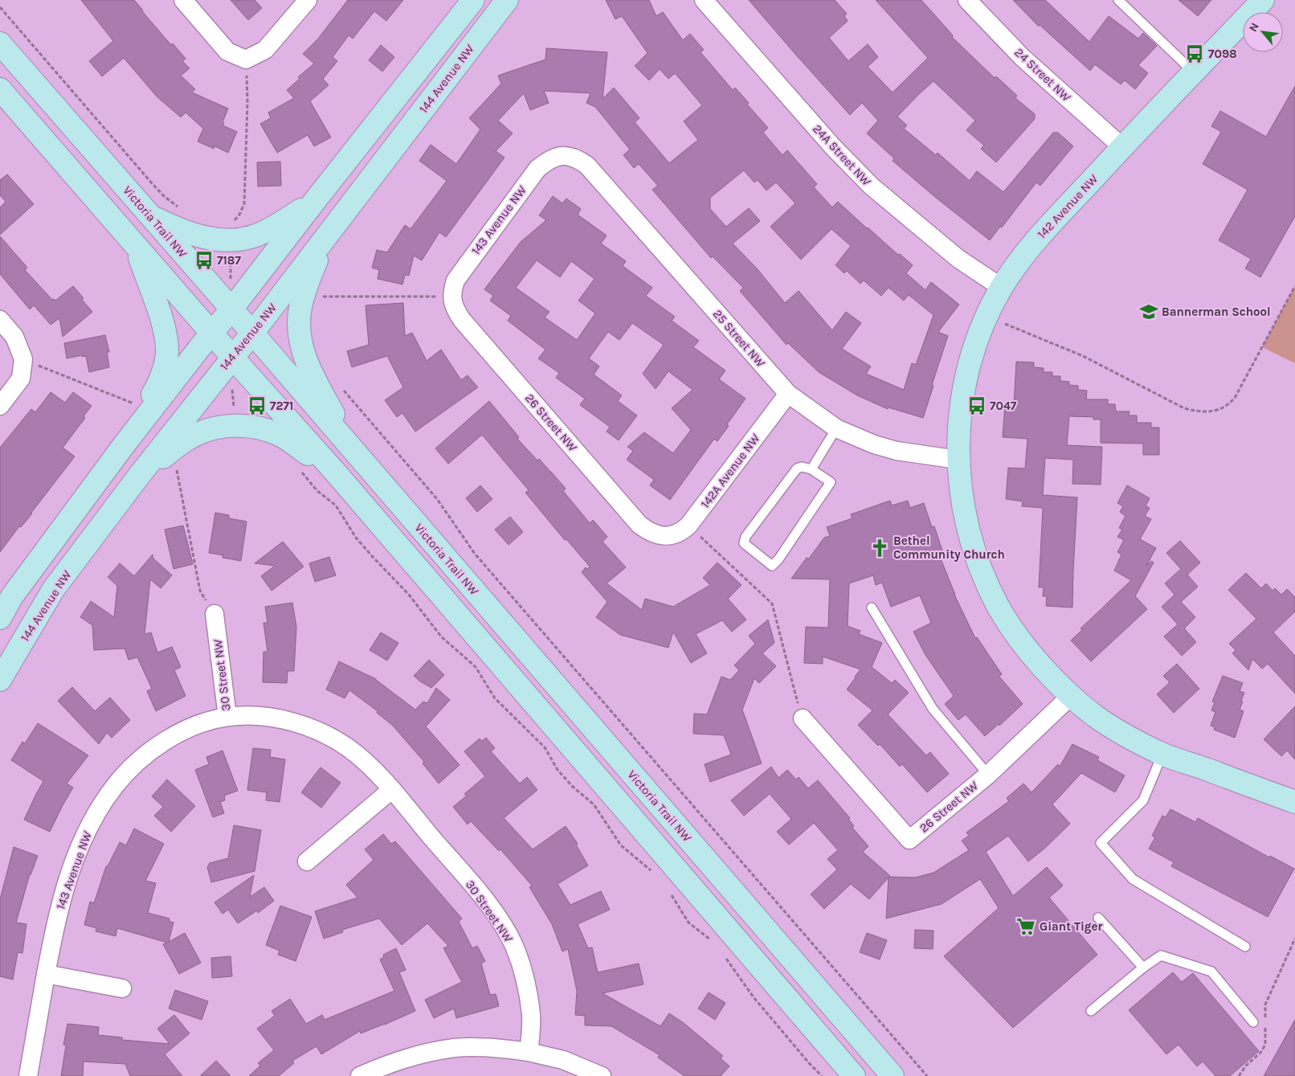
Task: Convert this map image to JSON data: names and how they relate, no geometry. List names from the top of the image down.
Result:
{
  "streets": {
    "main road": ["144 Avenue NW", "142 Avenue NW", "Victoria Trail NW"],
    "street": [
      "24 Street NW",
      "24A Street NW",
      "143 Avenue NW",
      "25 Street NW",
      "26 Street NW",
      "142A Avenue NW",
      "30 Street NW"
    ]
  },
  "crossings": [
    ["24 Street NW", "142 Avenue NW"],
    ["144 Avenue NW", "Victoria Trail NW"],
    ["24A Street NW", "142 Avenue NW"],
    ["142 Avenue NW", "25 Street NW"],
    ["143 Avenue NW", "25 Street NW"],
    ["143 Avenue NW", "26 Street NW"],
    ["143 Avenue NW", "30 Street NW"],
    ["25 Street NW", "142A Avenue NW"],
    ["26 Street NW", "142A Avenue NW"]
  ],
  "places": {
    "bus stop": [
      "7098",
      "7187",
      "7271",
      "7047"
    ],
    "school or university": ["Bannerman School"],
    "church": ["Bethel Community Church"],
    "supermarket": ["Giant Tiger"]
  },
  "north": "top left"
}
